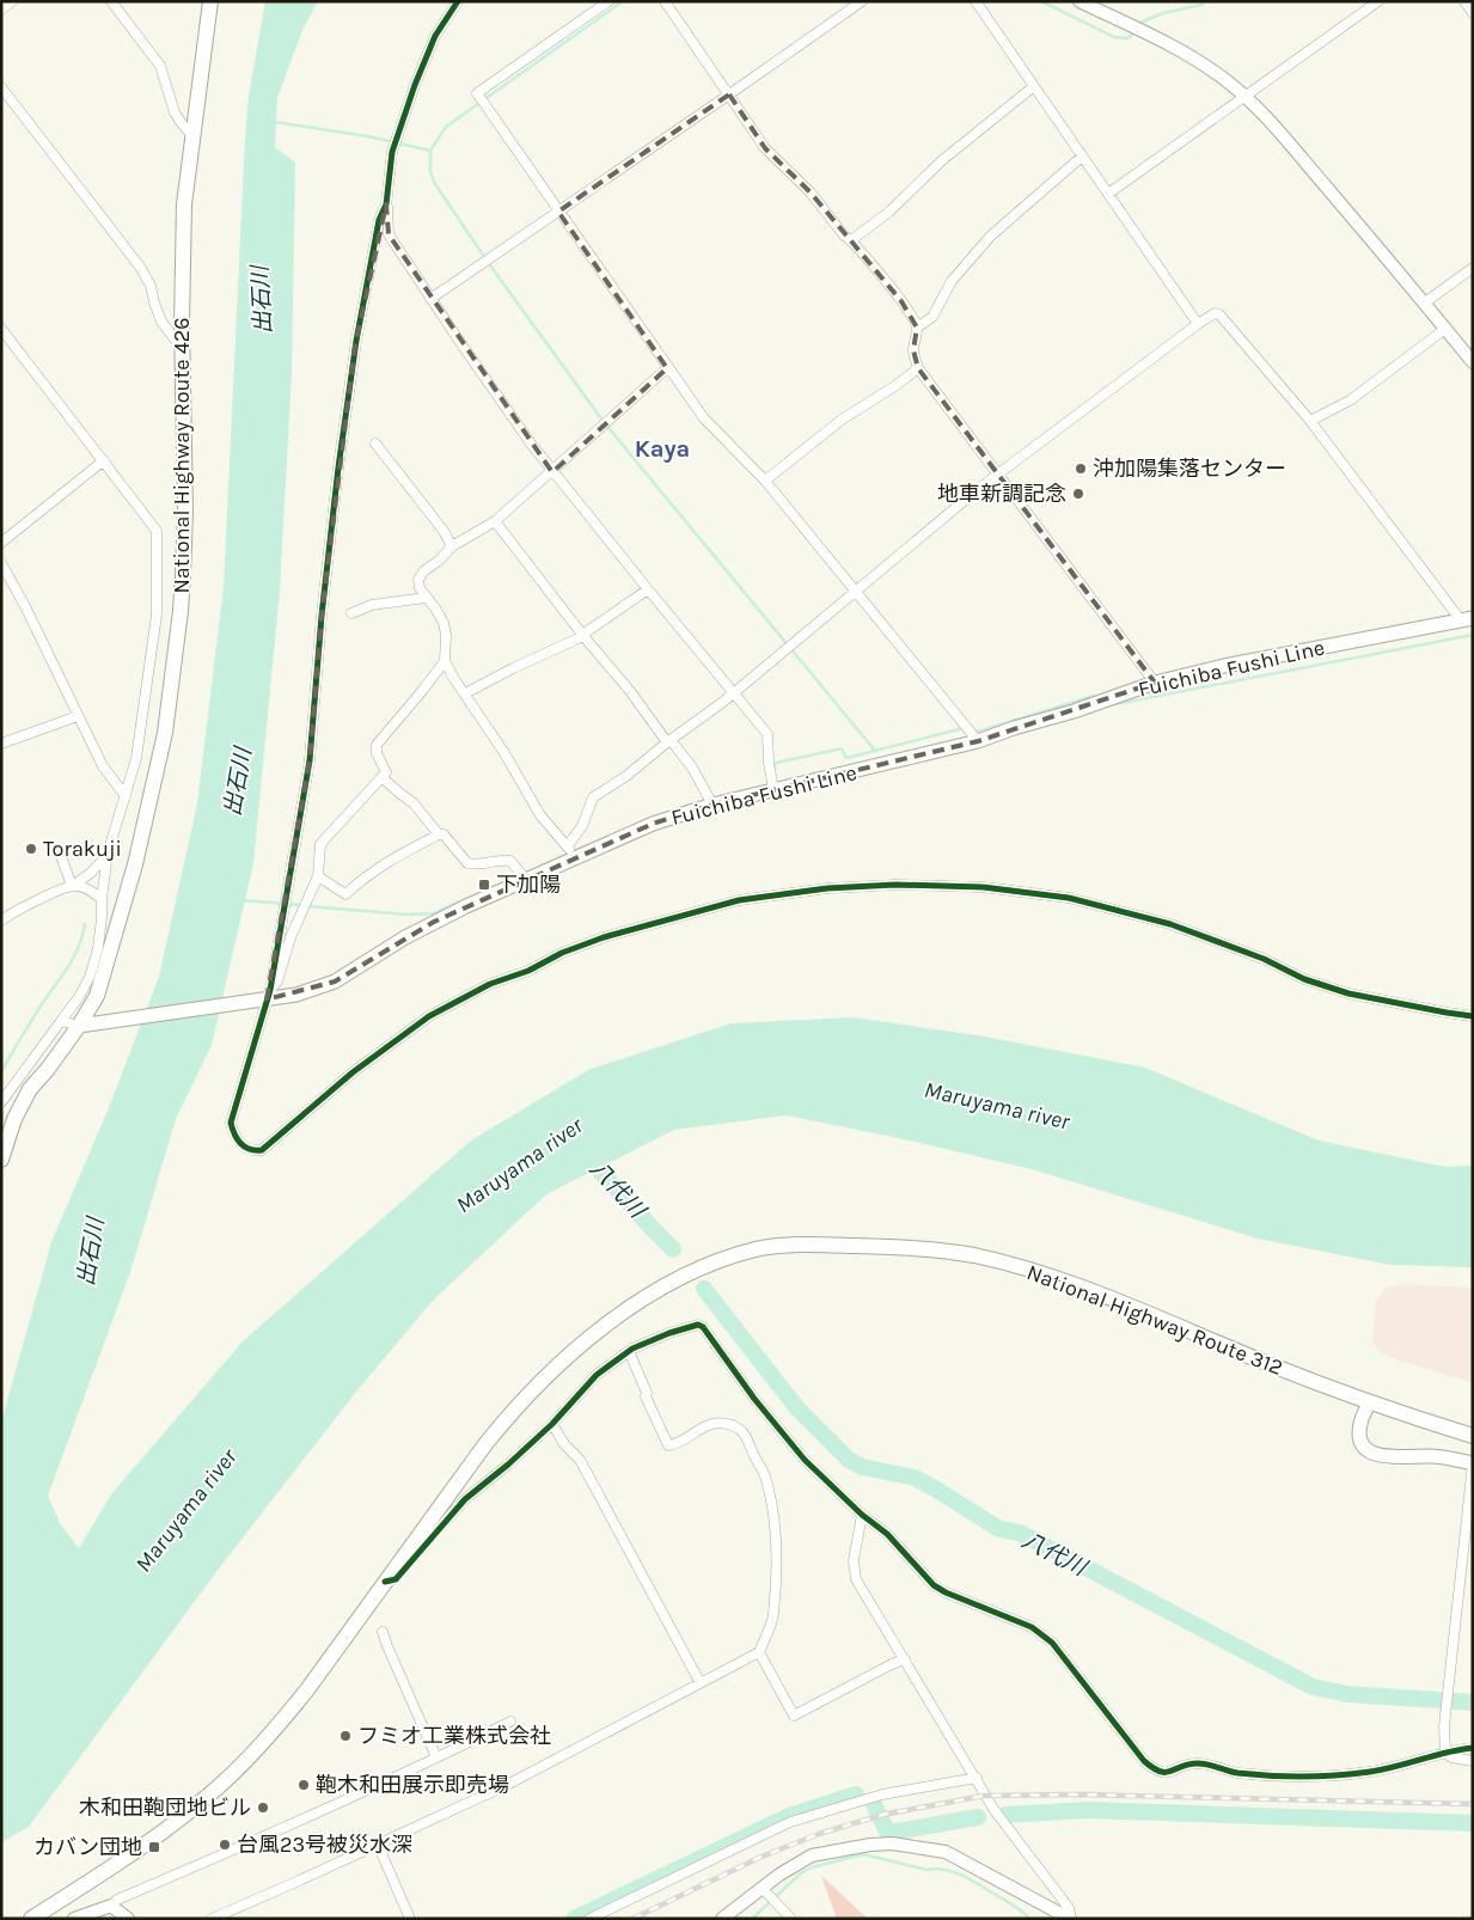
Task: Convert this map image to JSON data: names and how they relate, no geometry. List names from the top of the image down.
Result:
{
  "streets": {
    "highway": ["National Highway Route 426", "National Highway Route 312"],
    "main road": ["Fuichiba Fushi Line"]
  },
  "crossings": [
    ["National Highway Route 426", "Fuichiba Fushi Line"]
  ],
  "districts": ["Kaya"],
  "water": ["出石川", "Maruyama river", "八代川"],
  "places": {
    "other": [
      "沖加陽集落センター",
      "地車新調記念",
      "Torakuji",
      "フミオ工業株式会社",
      "鞄木和田展示即売場",
      "木和田鞄団地ビル",
      "台風23号被災水深"
    ],
    "transit": ["下加陽", "カバン団地"]
  }
}
